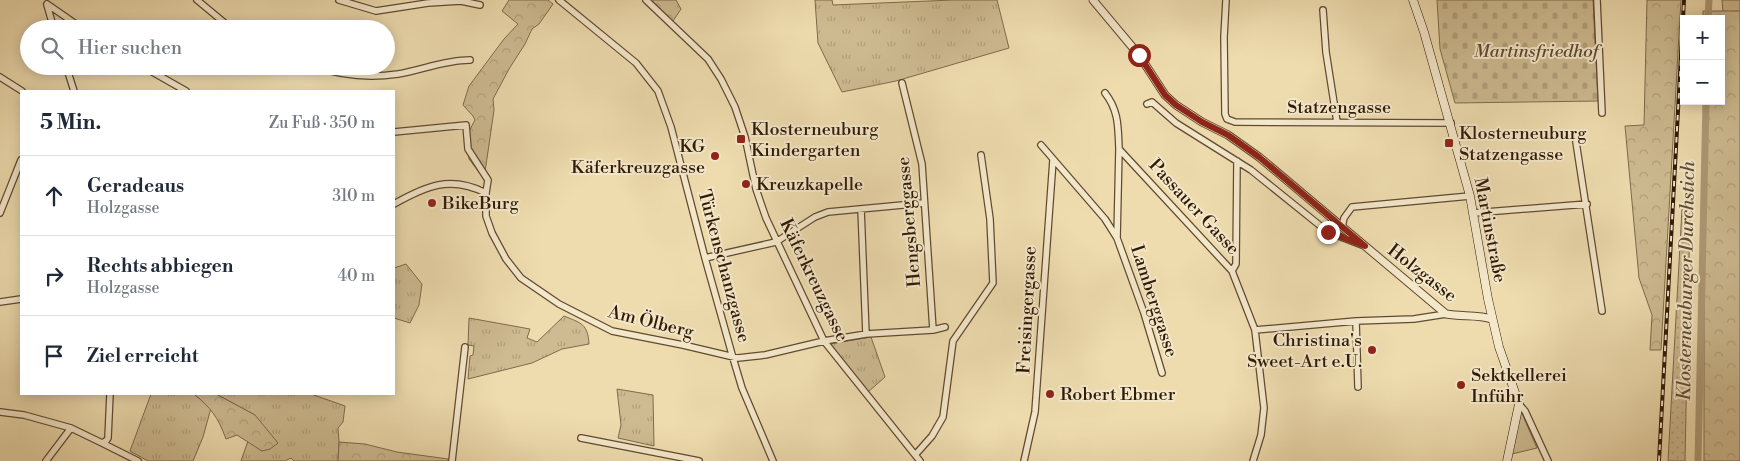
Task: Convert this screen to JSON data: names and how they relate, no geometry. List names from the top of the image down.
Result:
{
  "streets": {
    "main road": ["Martinstraße"],
    "street": [
      "Statzengasse",
      "Passauer Gasse",
      "Hengsberggasse",
      "Türkenschanzgasse",
      "Holzgasse",
      "Käferkreuzgasse",
      "Lamberggasse",
      "Freisingergasse",
      "Am Ölberg"
    ]
  },
  "crossings": [
    ["Statzengasse", "Martinstraße"],
    ["Passauer Gasse", "Holzgasse"],
    ["Passauer Gasse", "Lamberggasse"],
    ["Hengsberggasse", "Am Ölberg"],
    ["Martinstraße", "Holzgasse"],
    ["Türkenschanzgasse", "Am Ölberg"],
    ["Käferkreuzgasse", "Am Ölberg"]
  ],
  "water": ["Klosterneuburger Durchstich"],
  "parks": ["Martinsfriedhof"],
  "places": {
    "transit": ["Klosterneuburg Kindergarten", "Klosterneuburg Statzengasse"],
    "other": [
      "KG Käferkreuzgasse",
      "Kreuzkapelle",
      "BikeBurg",
      "Christina's Sweet-Art e.U.",
      "Sektkellerei Inführ",
      "Robert Ebmer"
    ]
  },
  "page": {
    "map_buttons": ["+", "−"],
    "search": "Hier suchen",
    "heading": ["5 Min.", "Zu Fuß · 350 m"],
    "list": [
      ["Geradeaus", "Holzgasse", "310 m"],
      ["Rechts abbiegen", "Holzgasse", "40 m"],
      "Ziel erreicht"
    ]
  }
}
